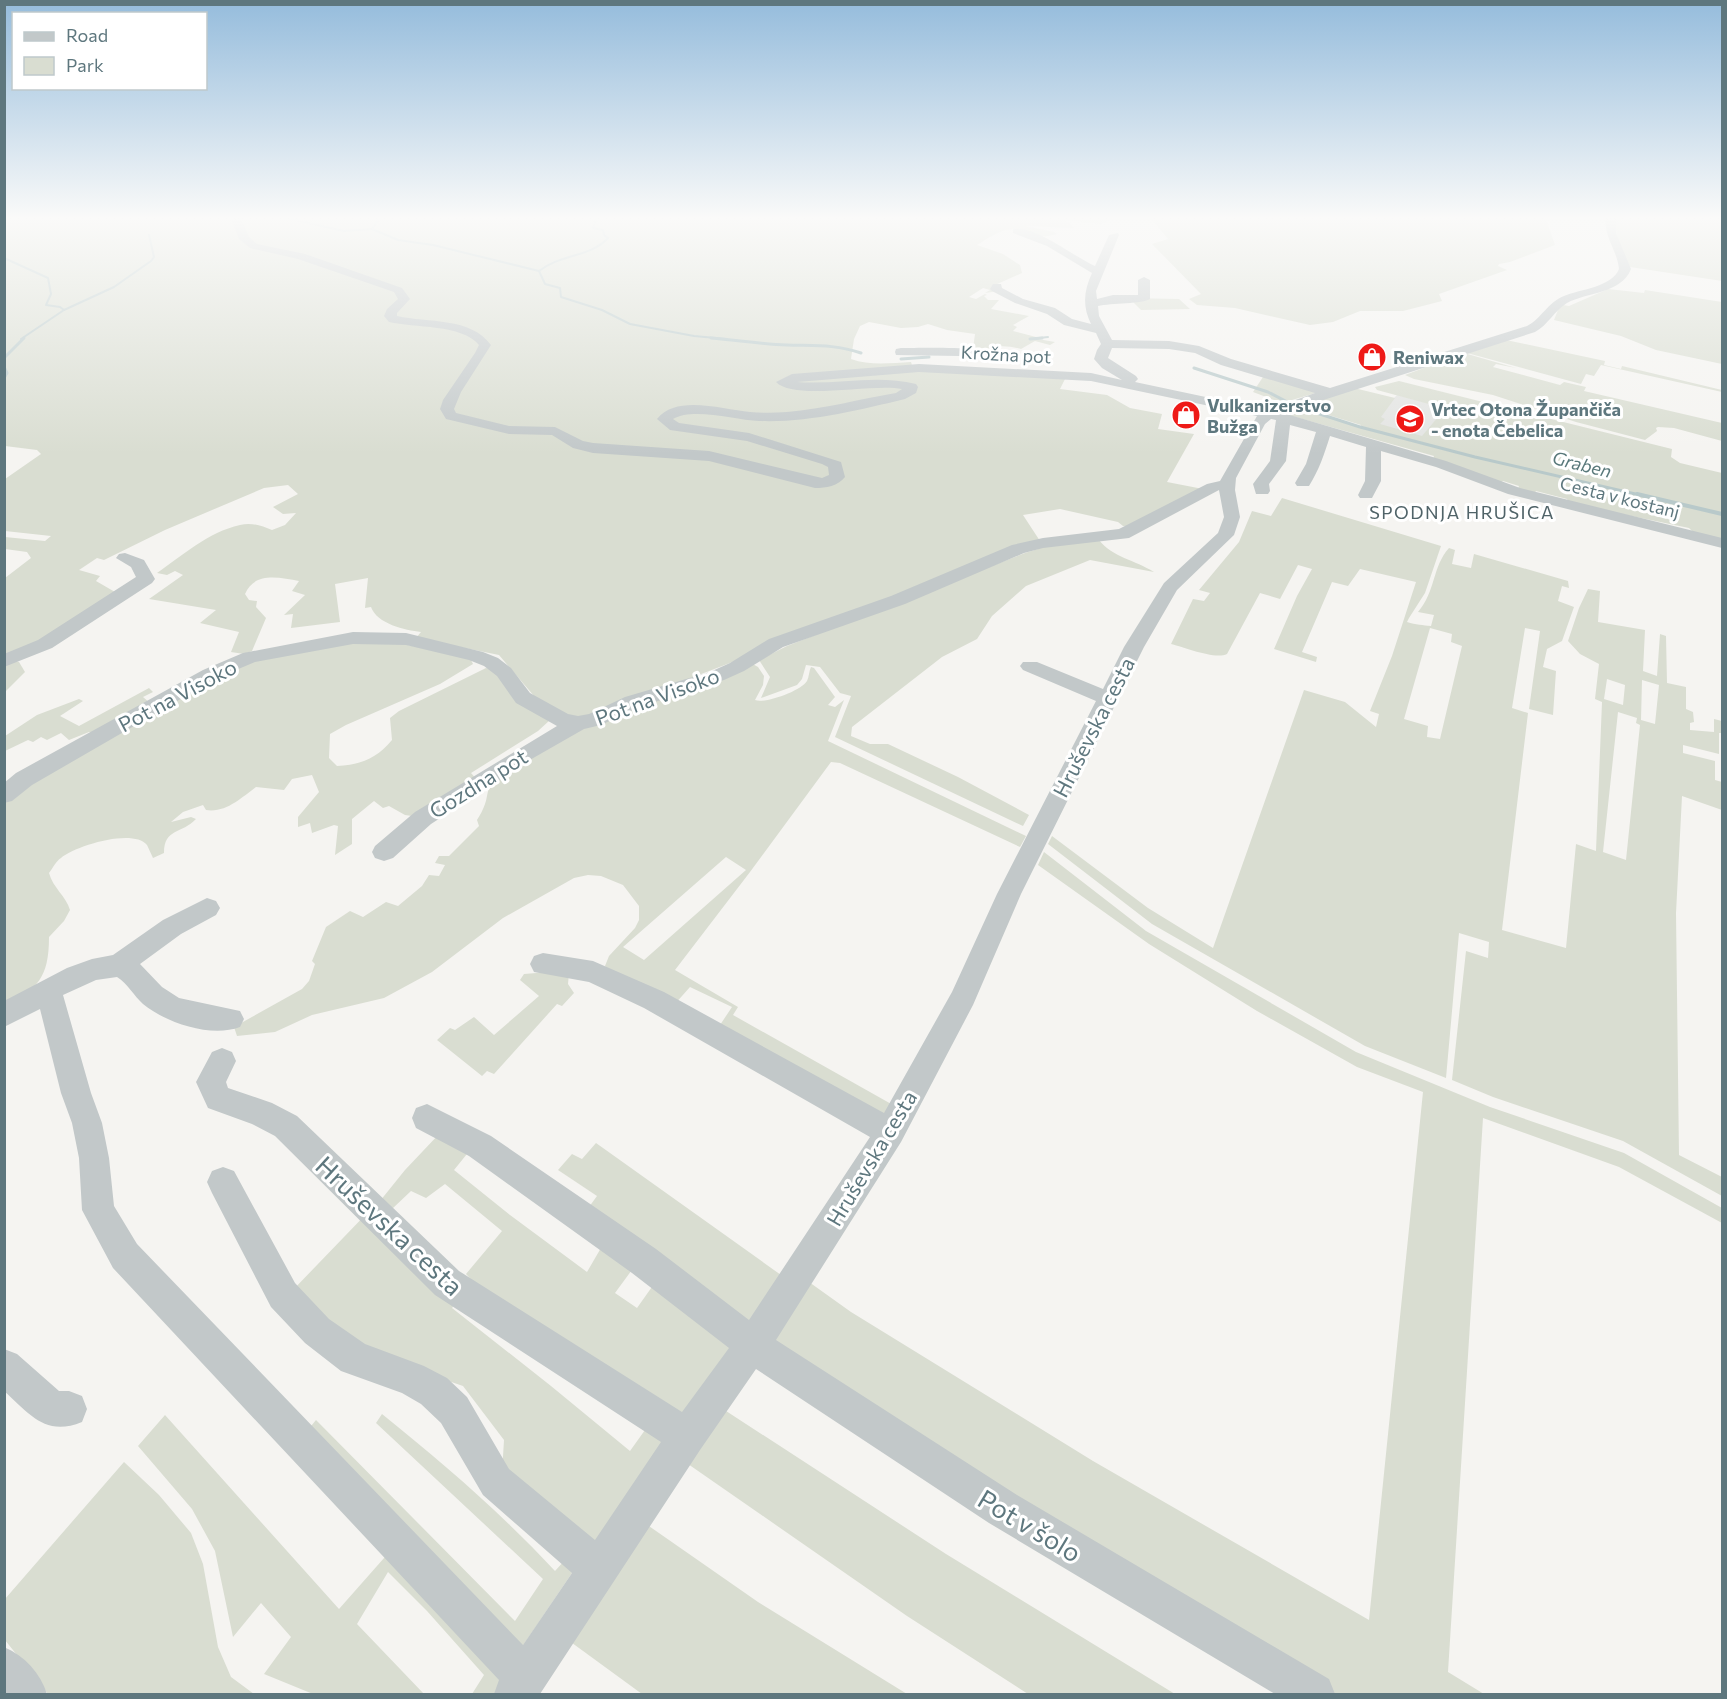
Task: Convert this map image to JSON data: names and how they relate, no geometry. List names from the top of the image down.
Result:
{
  "streets": {
    "street": [
      "Krožna pot",
      "Cesta v kostanj",
      "Pot na Visoko",
      "Hruševska cesta",
      "Gozdna pot",
      "Pot v šolo"
    ]
  },
  "crossings": [
    ["Krožna pot", "Cesta v kostanj"],
    ["Pot na Visoko", "Hruševska cesta"],
    ["Pot na Visoko", "Gozdna pot"],
    ["Hruševska cesta", "Pot v šolo"]
  ],
  "districts": ["SPODNJA HRUŠICA"],
  "water": ["Graben"],
  "places": {
    "shop": ["Reniwax", "Vulkanizerstvo Bužga"],
    "school or university": ["Vrtec Otona Župančiča - enota Čebelica"]
  },
  "legend": ["Road", "Park"]
}
